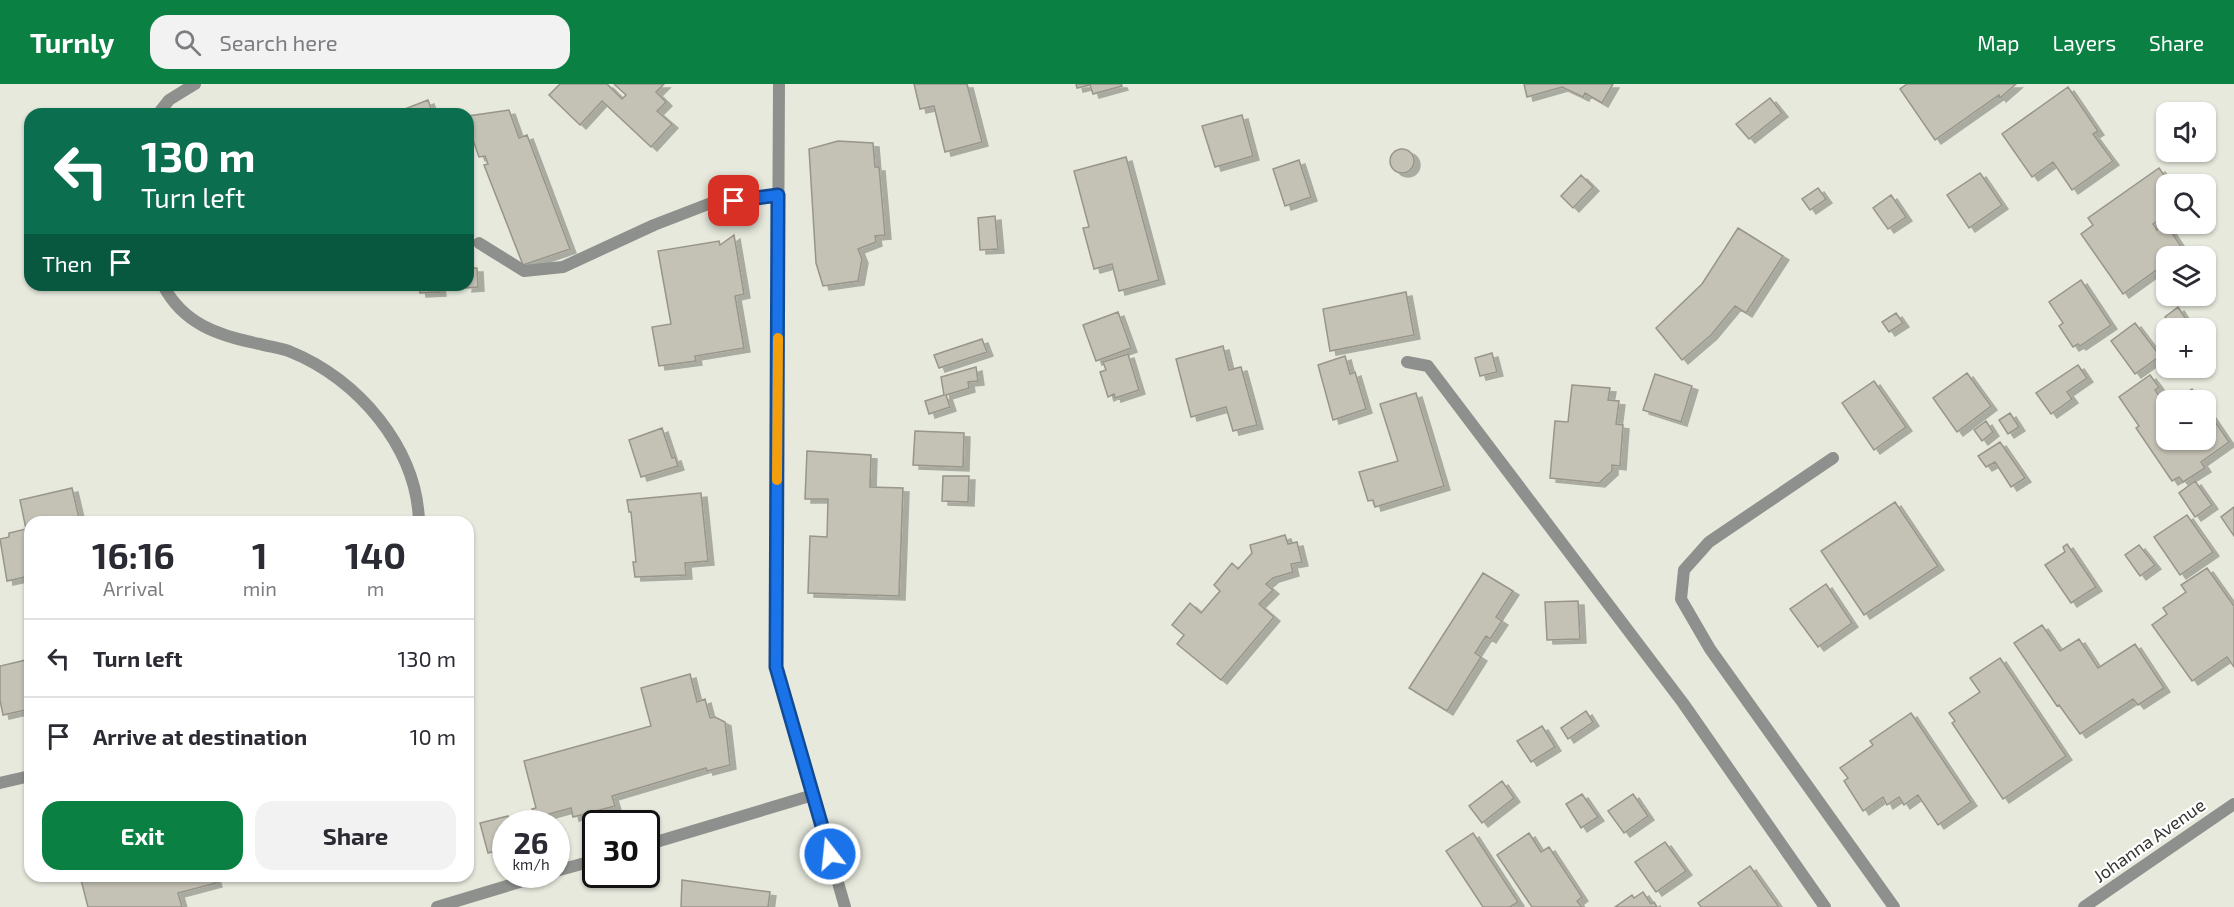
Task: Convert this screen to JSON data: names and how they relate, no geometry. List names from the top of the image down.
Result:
{
  "streets": {
    "street": ["Johanna Avenue"]
  },
  "page": {
    "header": "Turnly",
    "search": "Search here",
    "nav": ["Map", "Layers", "Share"],
    "map_buttons": ["+", "−"],
    "turn": ["130 m", "Turn left"],
    "then": "Then",
    "eta": [
      "16:16",
      "Arrival",
      "1",
      "min",
      "140",
      "m"
    ],
    "list": [
      {
        "name": "Turn left",
        "value": "130 m"
      },
      {
        "name": "Arrive at destination",
        "value": "10 m"
      }
    ],
    "buttons": ["Exit", "Share"],
    "speed": "26 km/h",
    "limit": "30"
  }
}
